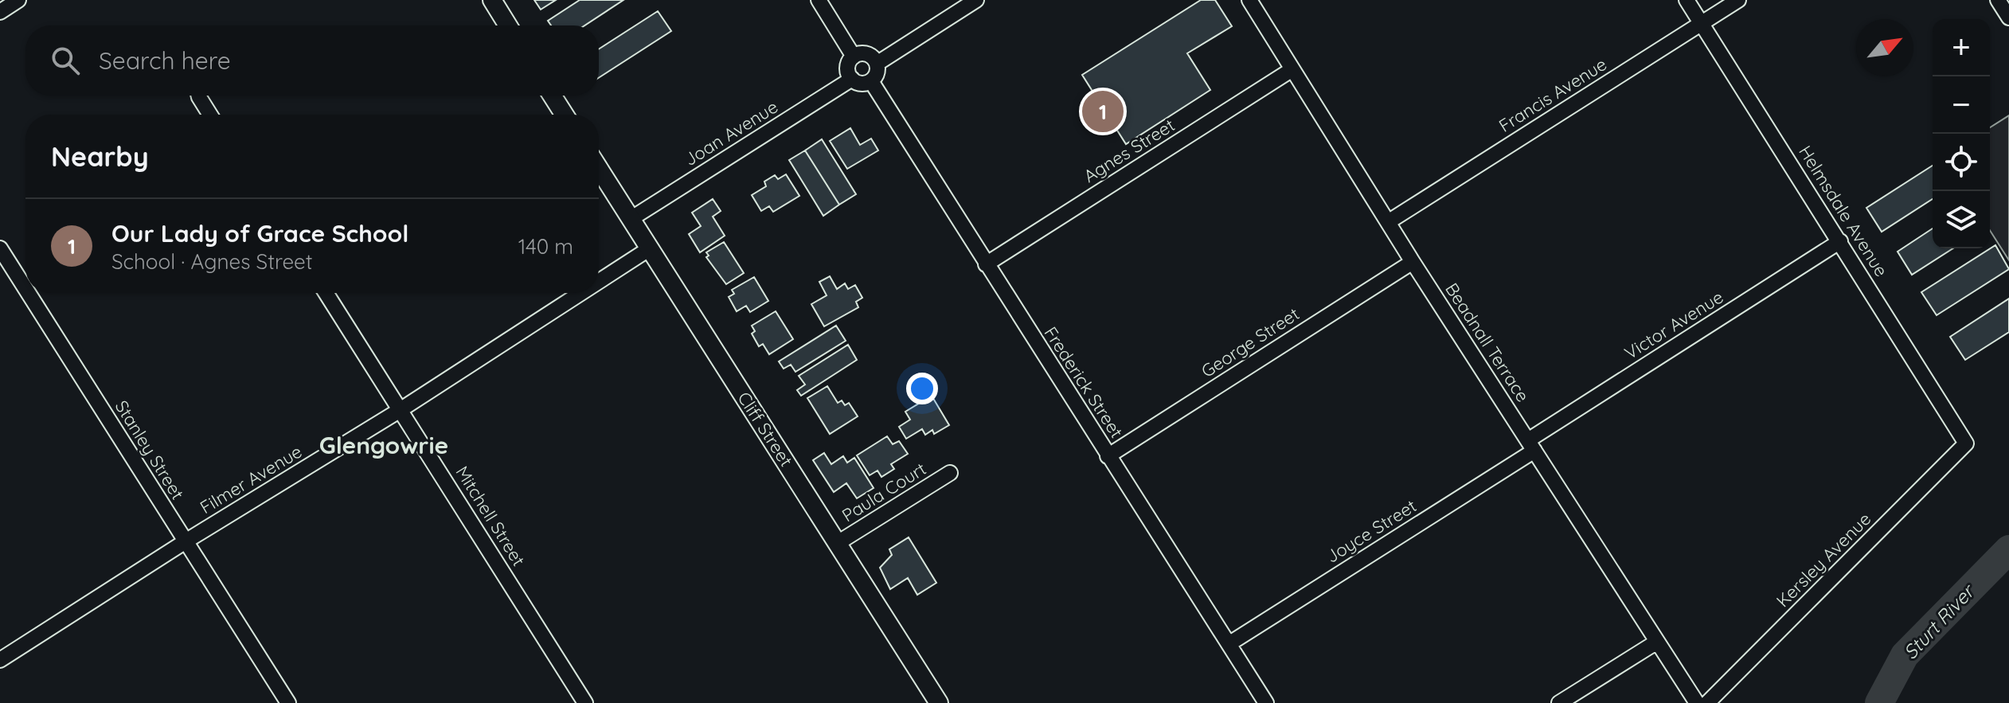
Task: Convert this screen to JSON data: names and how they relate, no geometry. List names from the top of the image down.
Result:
{
  "streets": {
    "street": [
      "Francis Avenue",
      "Joan Avenue",
      "Agnes Street",
      "Helmsdale Avenue",
      "Victor Avenue",
      "George Street",
      "Beadnall Terrace",
      "Frederick Street",
      "Cliff Street",
      "Stanley Street",
      "Filmer Avenue",
      "Paula Court",
      "Mitchell Street",
      "Joyce Street",
      "Kersley Avenue"
    ]
  },
  "crossings": [
    ["Francis Avenue", "Helmsdale Avenue"],
    ["Francis Avenue", "Beadnall Terrace"],
    ["Joan Avenue", "Frederick Street"],
    ["Joan Avenue", "Cliff Street"],
    ["Agnes Street", "Beadnall Terrace"],
    ["Agnes Street", "Frederick Street"],
    ["Helmsdale Avenue", "Victor Avenue"],
    ["Helmsdale Avenue", "Kersley Avenue"],
    ["Victor Avenue", "Beadnall Terrace"],
    ["Victor Avenue", "Joyce Street"],
    ["George Street", "Beadnall Terrace"],
    ["George Street", "Frederick Street"],
    ["Beadnall Terrace", "Joyce Street"],
    ["Frederick Street", "Joyce Street"],
    ["Cliff Street", "Filmer Avenue"],
    ["Cliff Street", "Paula Court"],
    ["Stanley Street", "Filmer Avenue"],
    ["Filmer Avenue", "Mitchell Street"]
  ],
  "districts": ["Glengowrie"],
  "water": ["Sturt River"],
  "north": "top right",
  "page": {
    "map_buttons": ["+", "−"],
    "search": "Search here",
    "pins": "1",
    "heading": "Nearby",
    "list": [
      {
        "mark": "1",
        "name": "Our Lady of Grace School",
        "note": "School · Agnes Street",
        "value": "140 m"
      }
    ]
  }
}
